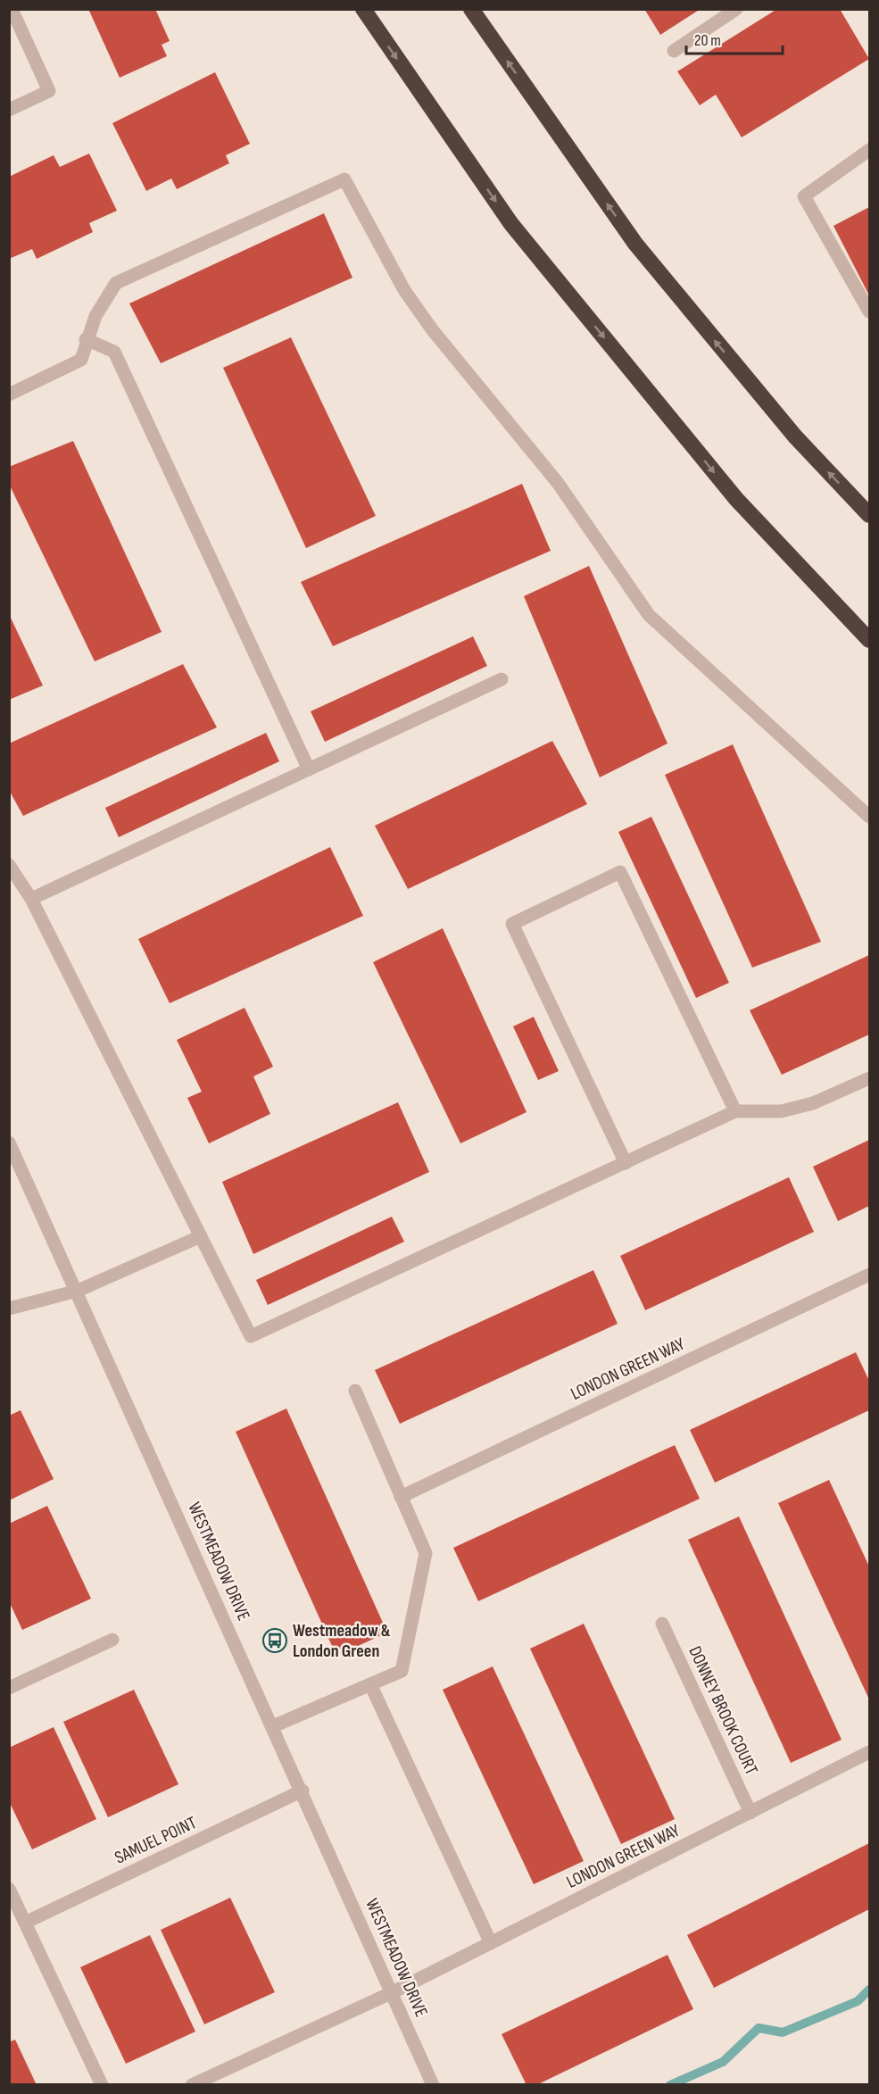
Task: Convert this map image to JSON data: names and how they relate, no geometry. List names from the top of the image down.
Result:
{
  "streets": {
    "street": [
      "LONDON GREEN WAY",
      "WESTMEADOW DRIVE",
      "DONNEY BROOK COURT",
      "SAMUEL POINT"
    ]
  },
  "crossings": [
    ["LONDON GREEN WAY", "WESTMEADOW DRIVE"],
    ["LONDON GREEN WAY", "DONNEY BROOK COURT"],
    ["WESTMEADOW DRIVE", "SAMUEL POINT"]
  ],
  "places": {
    "bus stop": ["Westmeadow & London Green"]
  },
  "scale_bar": "20 m"
}
